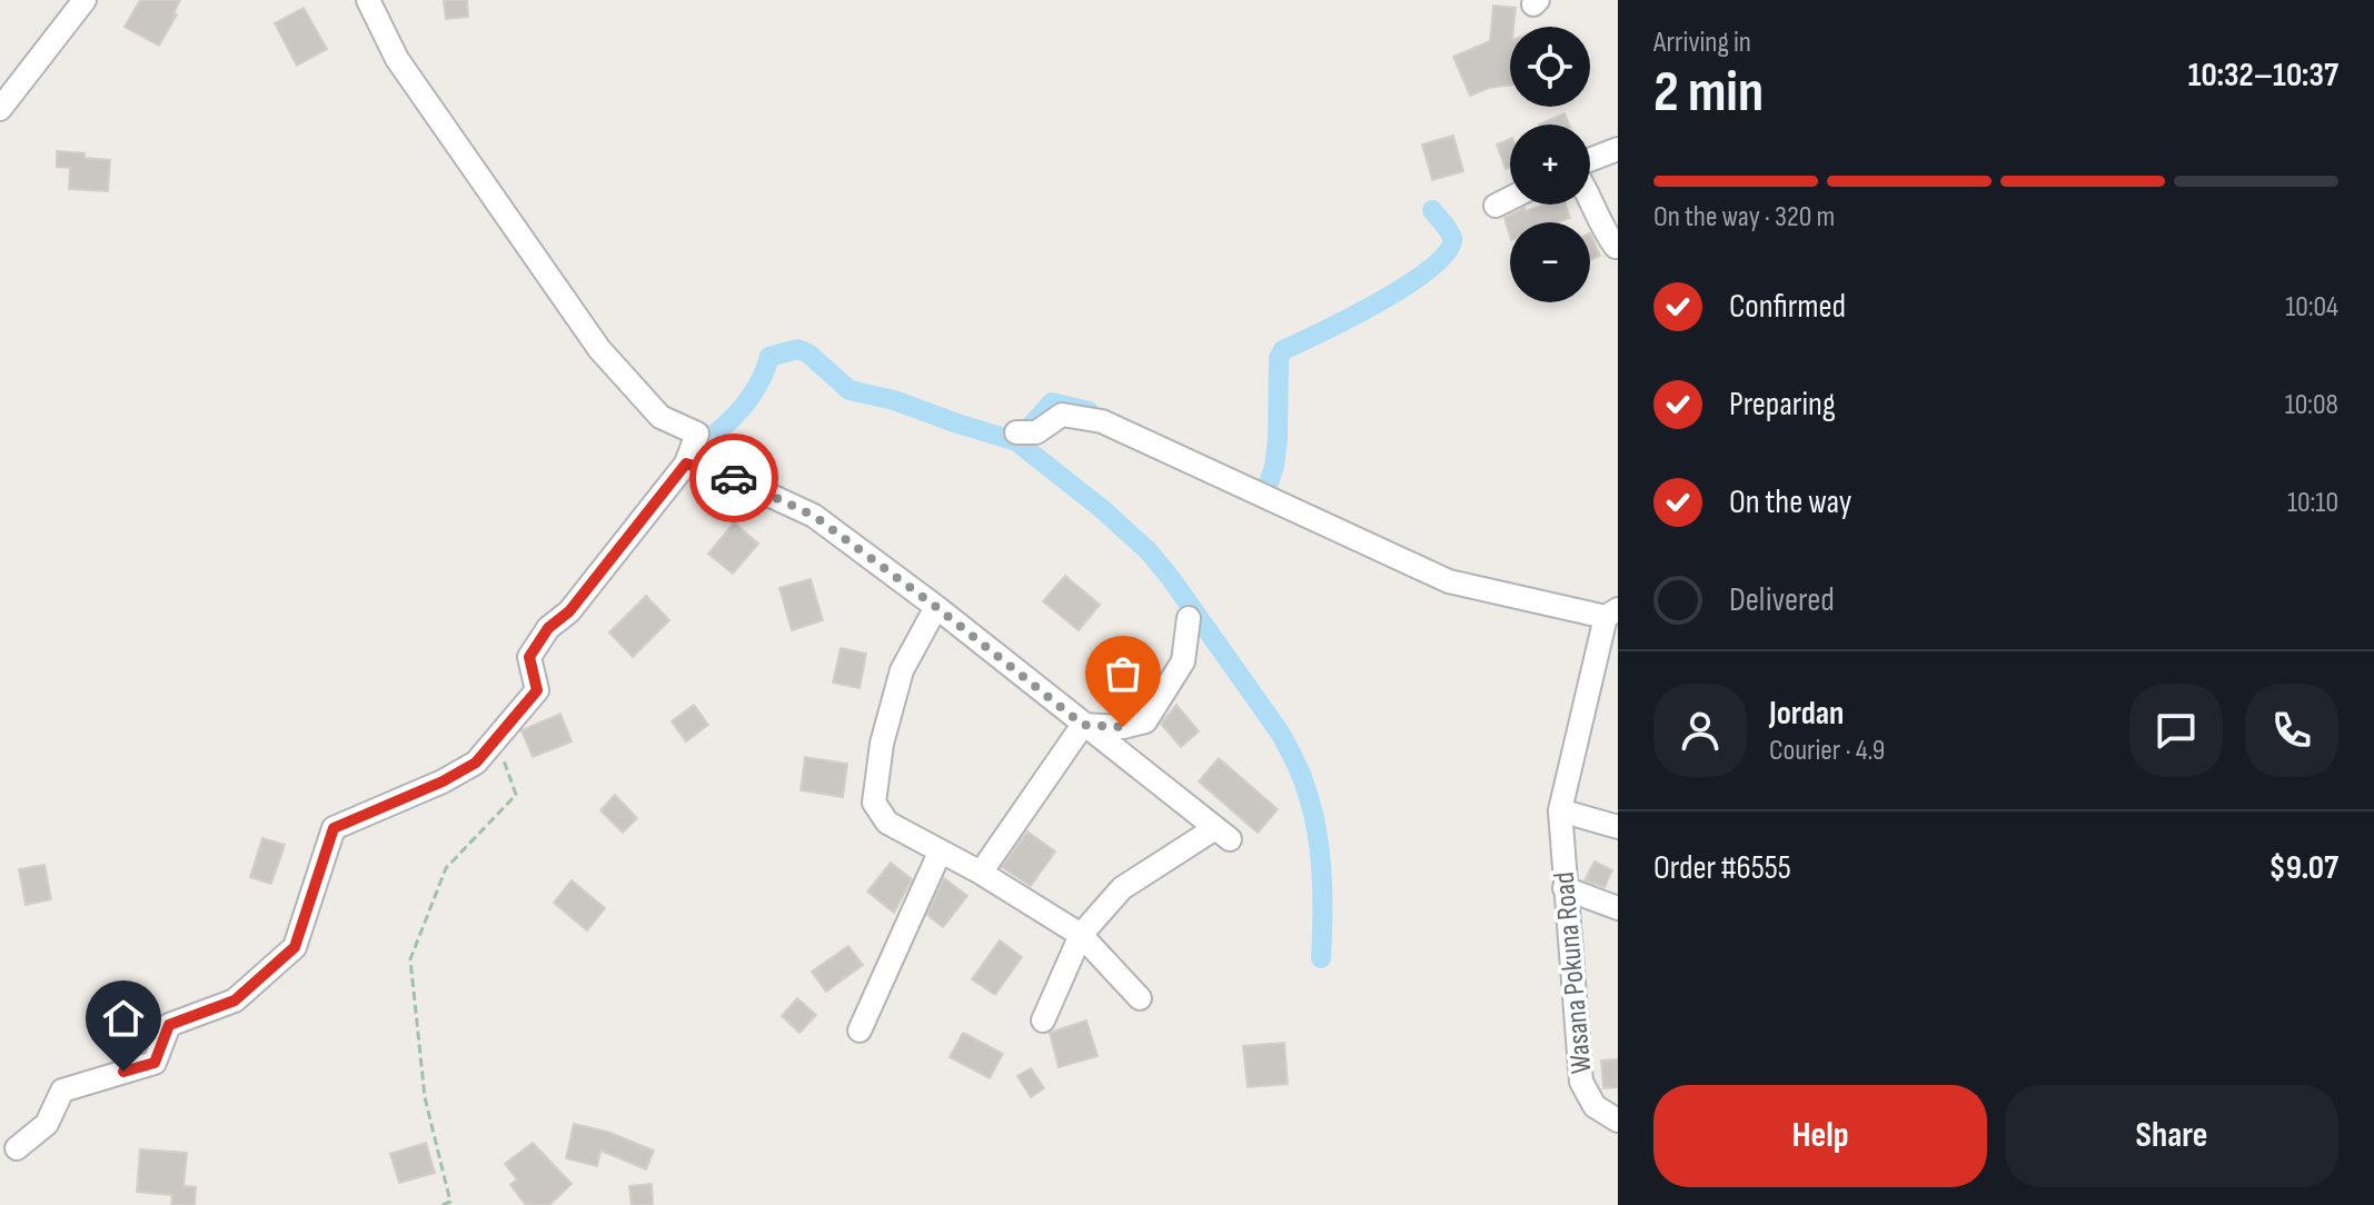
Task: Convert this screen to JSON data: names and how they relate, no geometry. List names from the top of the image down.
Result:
{
  "streets": {
    "street": ["Wasana Pokuna Road"]
  },
  "page": {
    "heading": ["2 min", "Arriving in", "10:32–10:37"],
    "panel": [
      "Jordan",
      "Courier · 4.9",
      "Order #6555",
      "$9.07"
    ],
    "map_buttons": ["+", "−"],
    "bar": "On the way · 320 m",
    "list": [
      ["Confirmed", "10:04"],
      ["Preparing", "10:08"],
      ["On the way", "10:10"],
      "Delivered"
    ],
    "buttons": ["Help", "Share"]
  }
}
